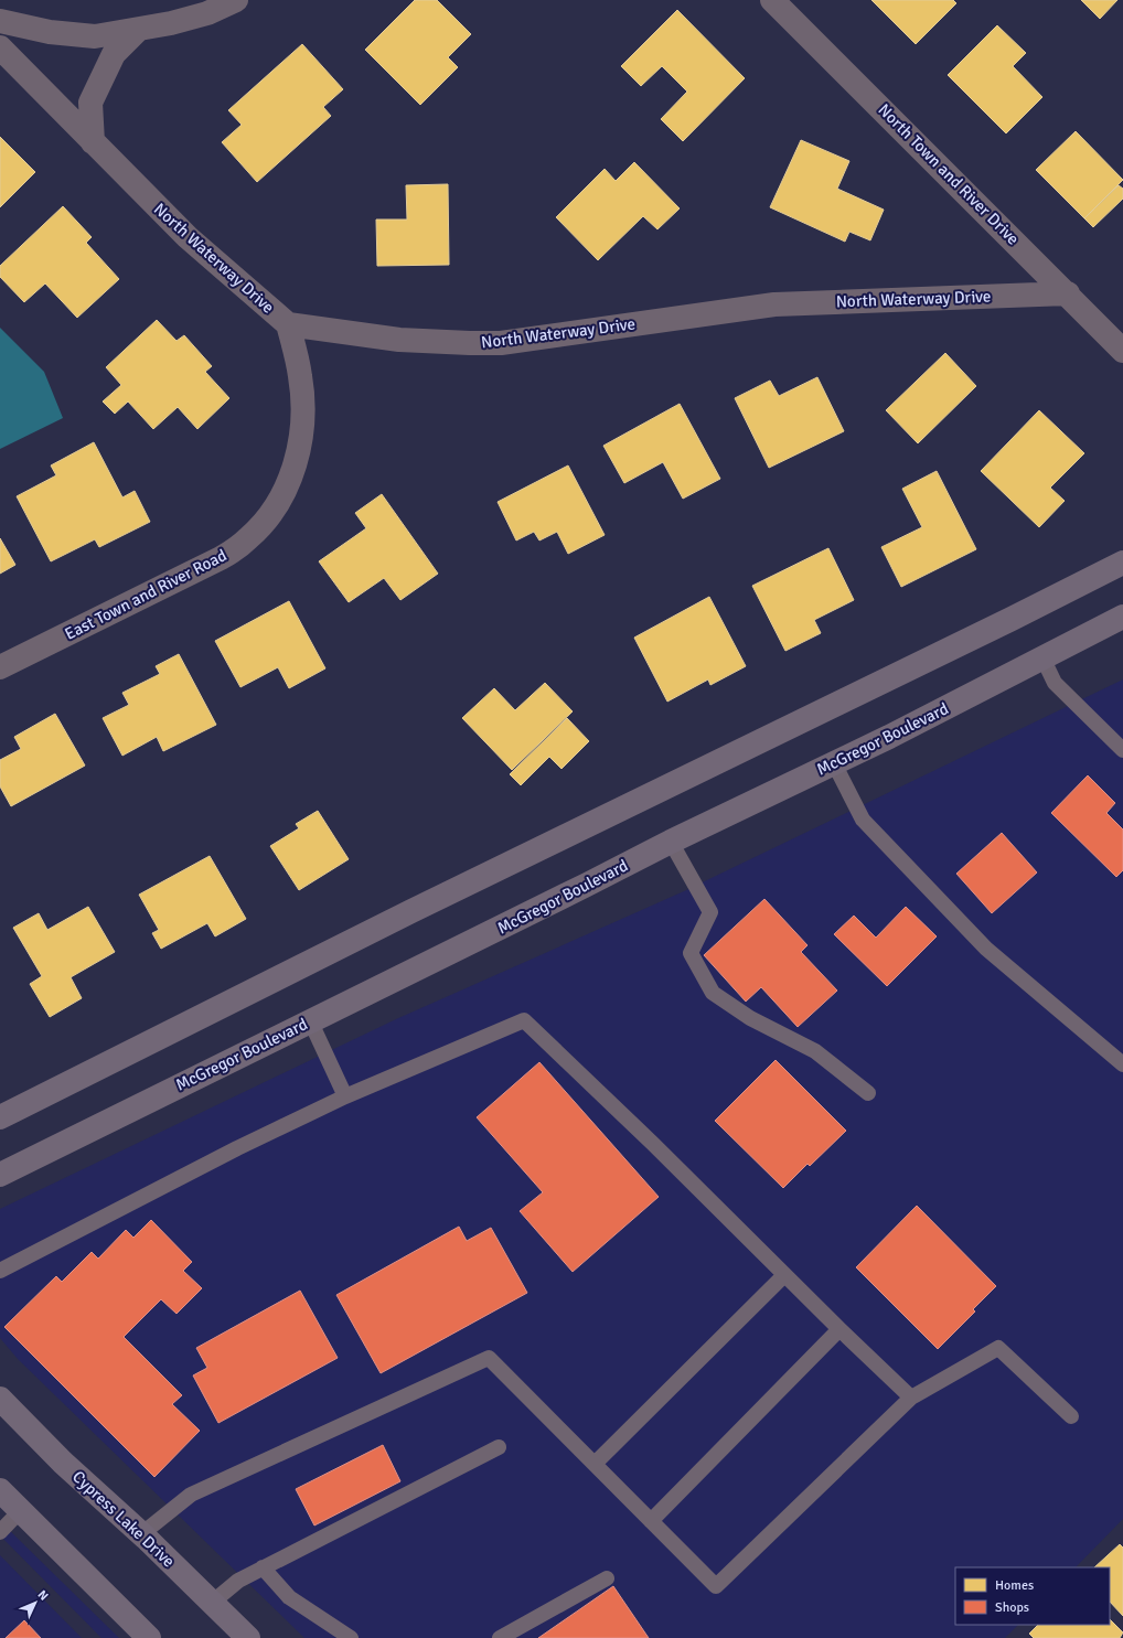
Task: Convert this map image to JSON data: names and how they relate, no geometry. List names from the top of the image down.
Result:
{
  "streets": {
    "main road": ["McGregor Boulevard", "Cypress Lake Drive"],
    "street": ["North Town and River Drive", "North Waterway Drive", "East Town and River Road"]
  },
  "crossings": [
    ["North Town and River Drive", "North Waterway Drive"],
    ["North Waterway Drive", "East Town and River Road"]
  ],
  "legend": ["Homes", "Shops"],
  "north": "top right"
}
